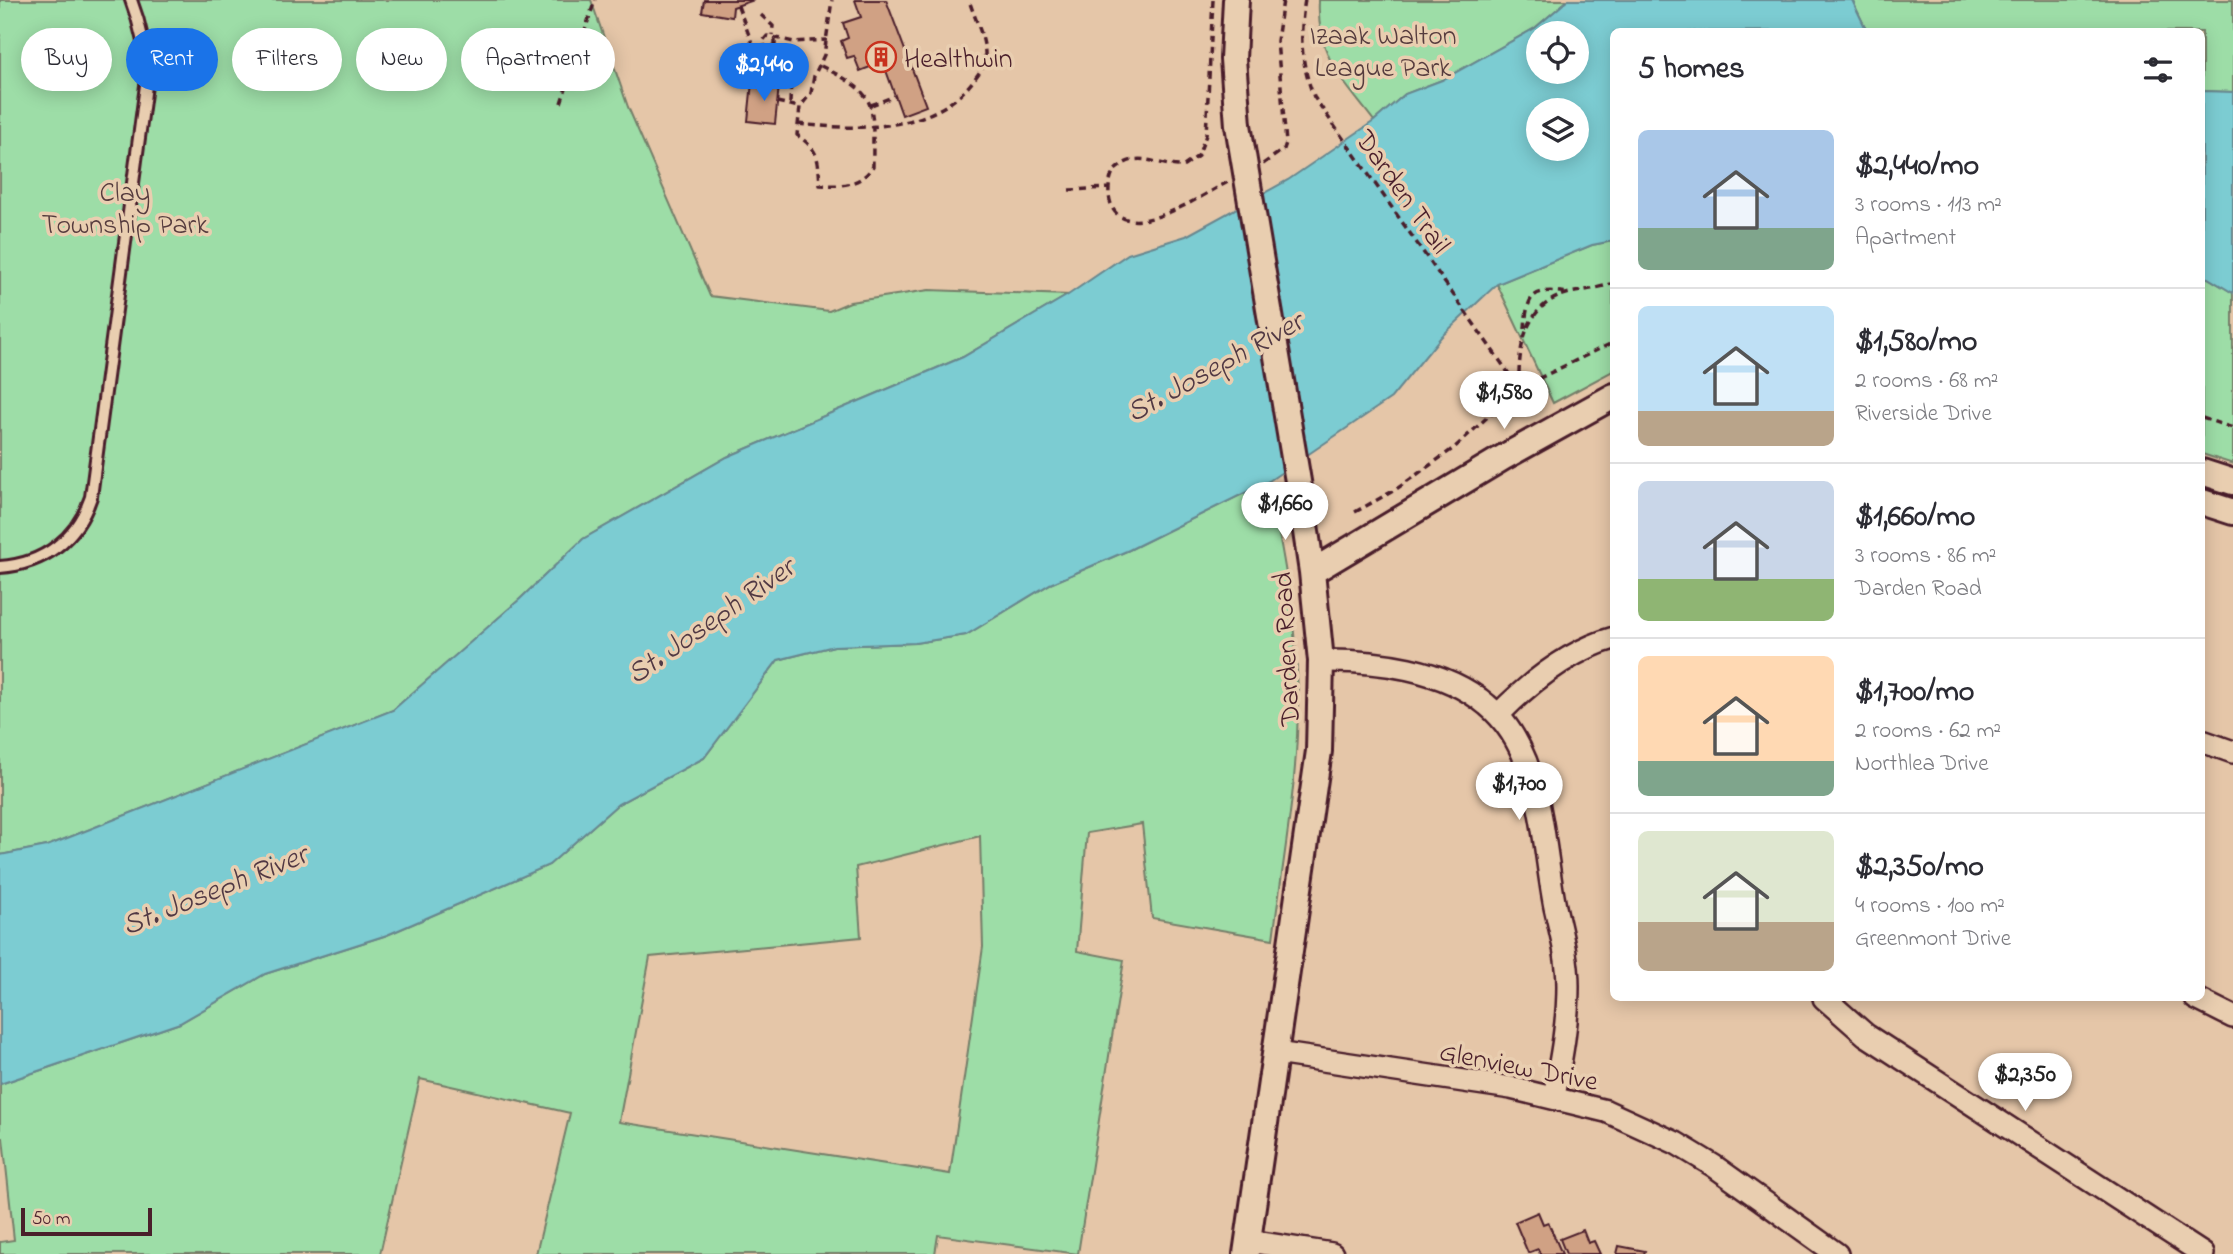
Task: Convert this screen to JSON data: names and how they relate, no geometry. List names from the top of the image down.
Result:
{
  "streets": {
    "street": ["Darden Road", "Glenview Drive"],
    "path": ["Darden Trail"]
  },
  "crossings": [
    ["Darden Road", "Glenview Drive"]
  ],
  "water": ["St. Joseph River"],
  "parks": ["Izaak Walton League Park", "Clay Township Park"],
  "places": {
    "building": ["Healthwin"]
  },
  "scale_bar": "50 m",
  "page": {
    "chip": [
      "Buy",
      "Rent",
      "Filters",
      "New",
      "Apartment"
    ],
    "heading": "5 homes",
    "price": [
      "$2,440",
      "$1,580",
      "$1,660",
      "$1,700",
      "$2,350"
    ],
    "list": [
      {
        "name": "$2,440/mo",
        "note": "3 rooms · 113 m² · Apartment"
      },
      {
        "name": "$1,580/mo",
        "note": "2 rooms · 68 m² · Riverside Drive"
      },
      {
        "name": "$1,660/mo",
        "note": "3 rooms · 86 m² · Darden Road"
      },
      {
        "name": "$1,700/mo",
        "note": "2 rooms · 62 m² · Northlea Drive"
      },
      {
        "name": "$2,350/mo",
        "note": "4 rooms · 100 m² · Greenmont Drive"
      }
    ],
    "scale": "50 m"
  }
}
